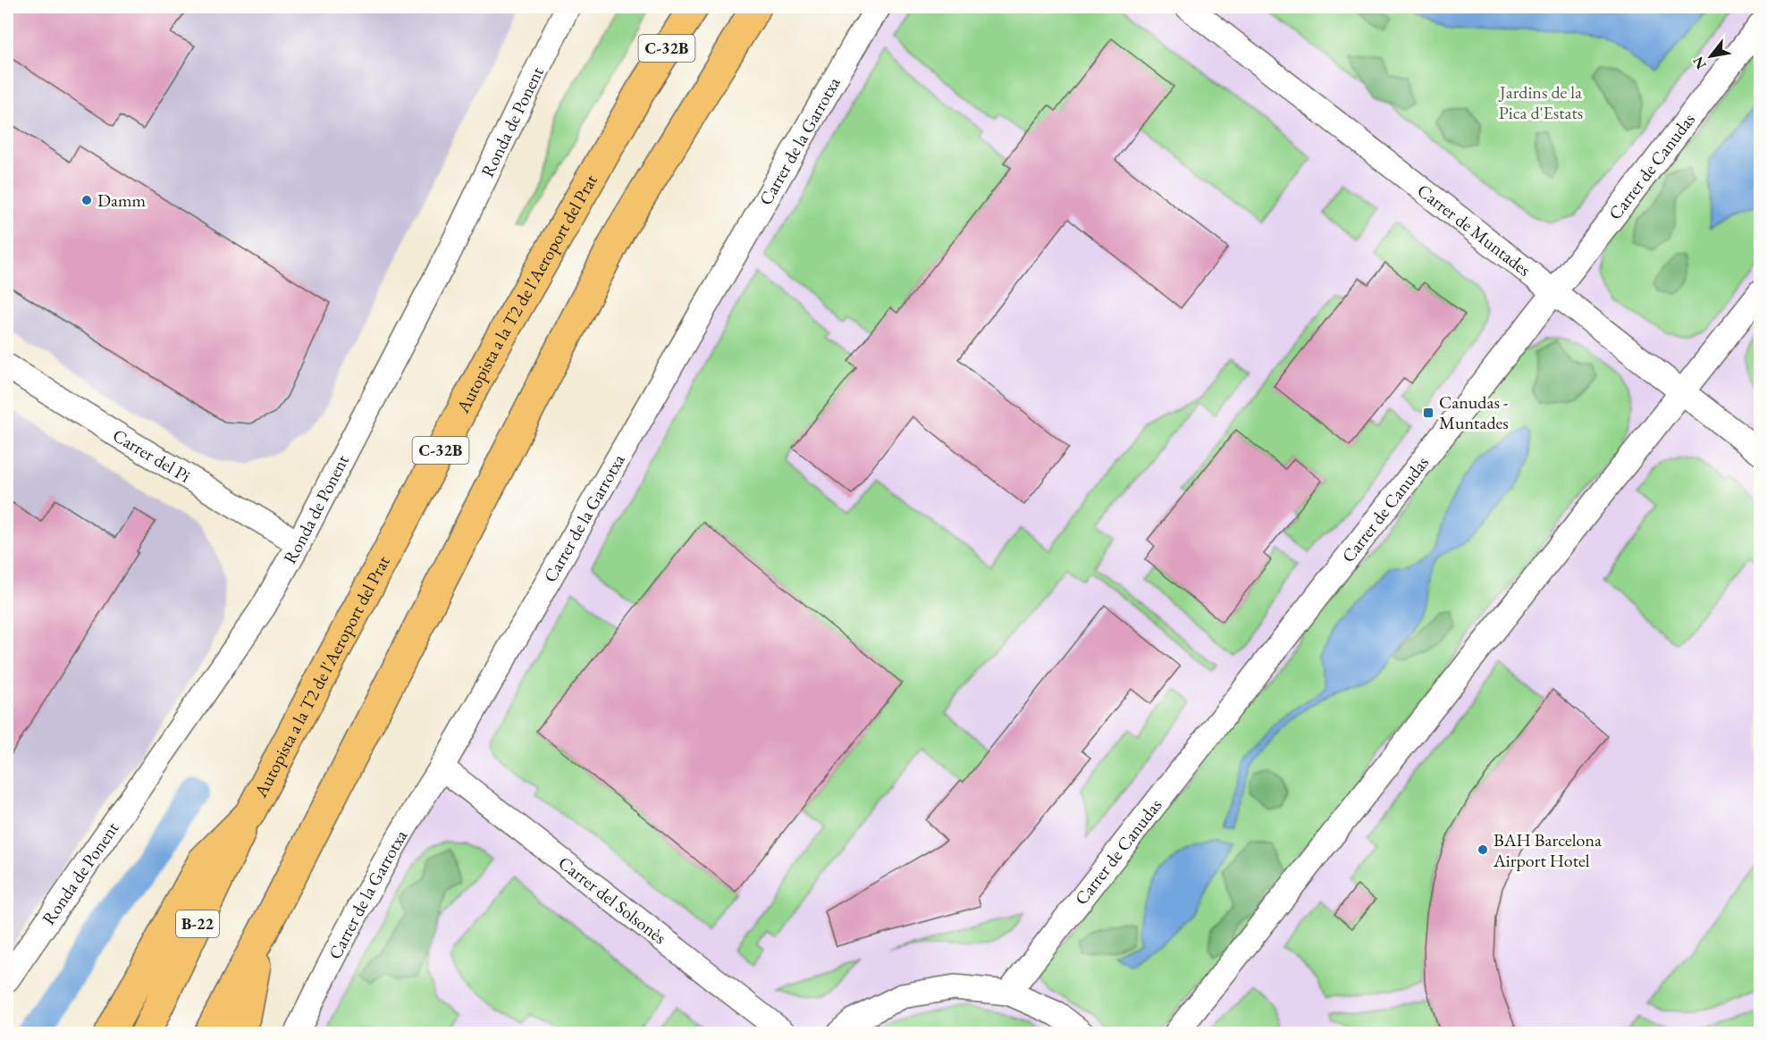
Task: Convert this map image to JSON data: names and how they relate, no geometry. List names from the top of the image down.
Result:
{
  "streets": {
    "highway": ["C-32B", "Autopista a la T2 de l'Aeroport del Prat", "B-22"],
    "street": [
      "Ronda de Ponent",
      "Carrer de la Garrotxa",
      "Carrer de Canudas",
      "Carrer de Muntades",
      "Carrer del Pi",
      "Carrer del Solsonès"
    ]
  },
  "crossings": [
    ["Ronda de Ponent", "Carrer del Pi"],
    ["Carrer de la Garrotxa", "Carrer del Solsonès"],
    ["Carrer de Canudas", "Carrer de Muntades"],
    ["Autopista a la T2 de l'Aeroport del Prat", "B-22"]
  ],
  "parks": ["Jardins de la Pica d'Estats"],
  "places": {
    "other": ["Damm", "BAH Barcelona Airport Hotel"],
    "transit": ["Canudas - Muntades"]
  },
  "north": "bottom left"
}
